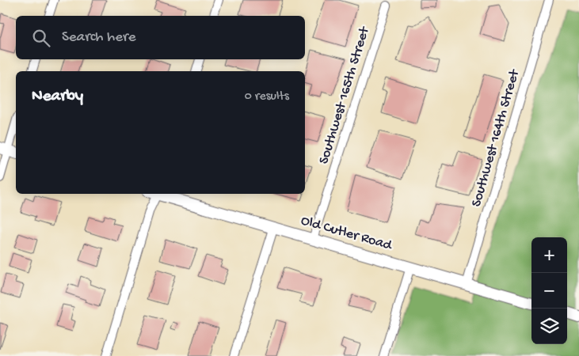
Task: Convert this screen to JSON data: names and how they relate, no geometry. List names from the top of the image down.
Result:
{
  "streets": {
    "main road": ["Old Cutler Road"],
    "street": ["Southwest 165th Street", "Southwest 164th Street"]
  },
  "crossings": [
    ["Southwest 165th Street", "Old Cutler Road"],
    ["Southwest 164th Street", "Old Cutler Road"]
  ],
  "page": {
    "search": "Search here",
    "heading": ["Nearby", "0 results"],
    "map_buttons": ["+", "−"]
  }
}
